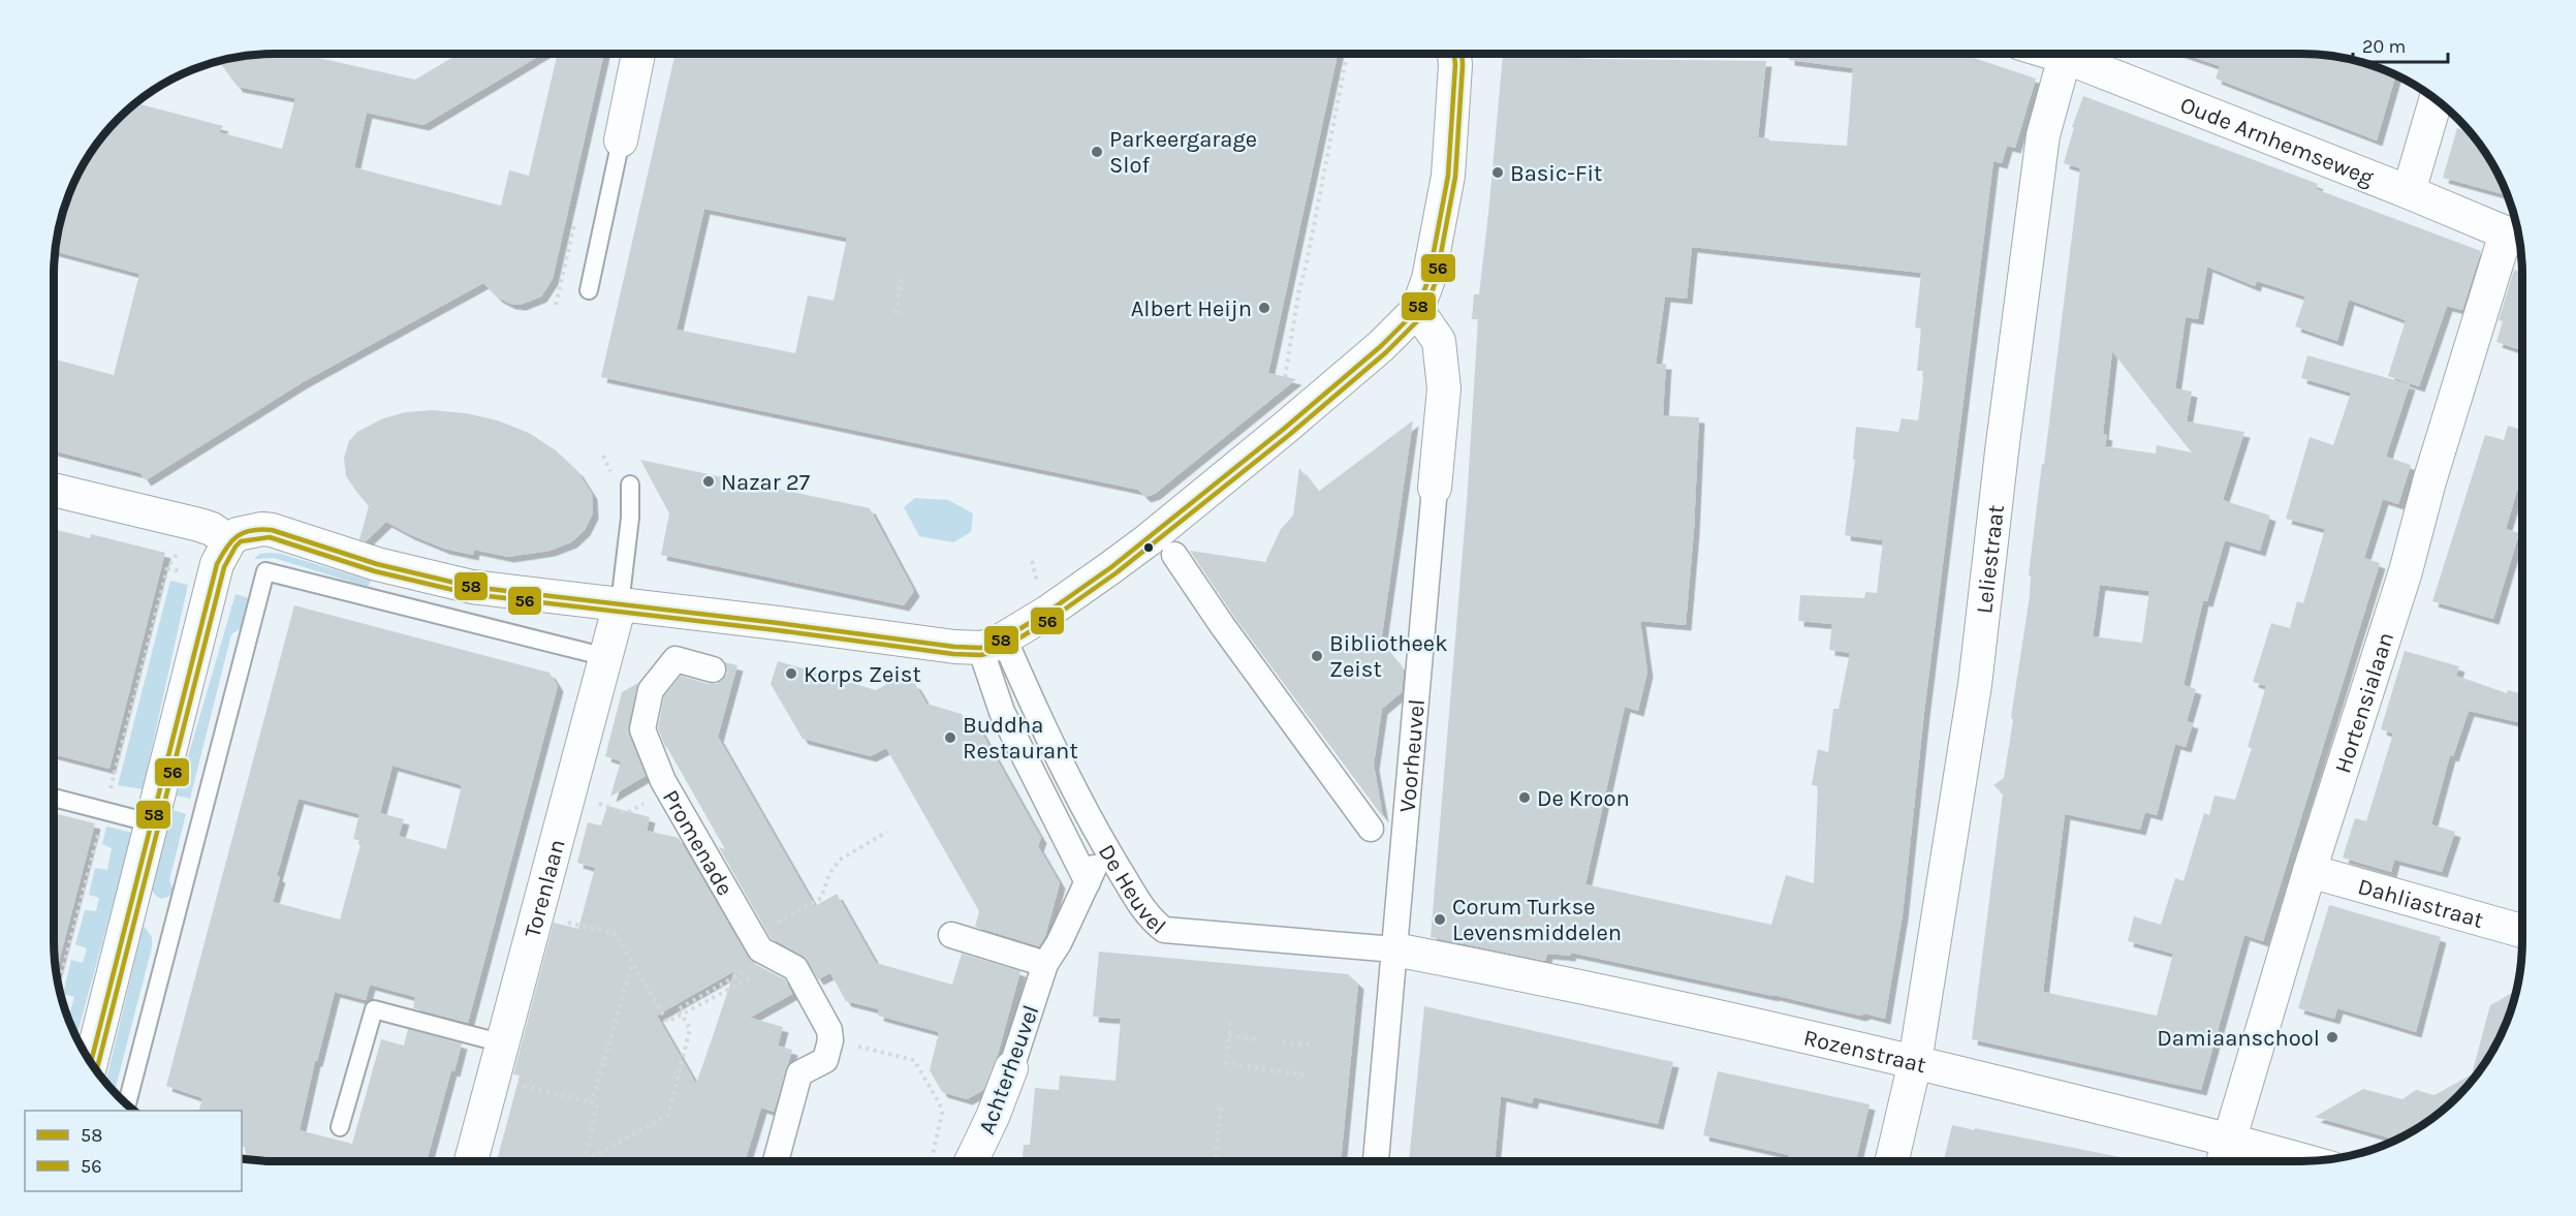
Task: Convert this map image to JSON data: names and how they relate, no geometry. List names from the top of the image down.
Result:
{
  "streets": {
    "street": [
      "Oude Arnhemseweg",
      "Leliestraat",
      "Hortensialaan",
      "Voorheuvel",
      "Promenade",
      "De Heuvel",
      "Torenlaan",
      "Dahliastraat",
      "Rozenstraat",
      "Achterheuvel"
    ]
  },
  "crossings": [
    ["Oude Arnhemseweg", "Leliestraat"],
    ["Oude Arnhemseweg", "Hortensialaan"],
    ["Leliestraat", "Rozenstraat"],
    ["Hortensialaan", "Dahliastraat"],
    ["Hortensialaan", "Rozenstraat"],
    ["Voorheuvel", "De Heuvel"],
    ["Voorheuvel", "Rozenstraat"],
    ["De Heuvel", "Rozenstraat"],
    ["De Heuvel", "Achterheuvel"]
  ],
  "places": [
    "Parkeergarage Slof",
    "Basic-Fit",
    "Albert Heijn",
    "Nazar 27",
    "Bibliotheek Zeist",
    "Korps Zeist",
    "Buddha Restaurant",
    "De Kroon",
    "Corum Turkse Levensmiddelen",
    "Damiaanschool"
  ],
  "lines": ["transit line 58", "transit line 56"],
  "legend": ["58", "56"],
  "scale_bar": "20 m"
}
